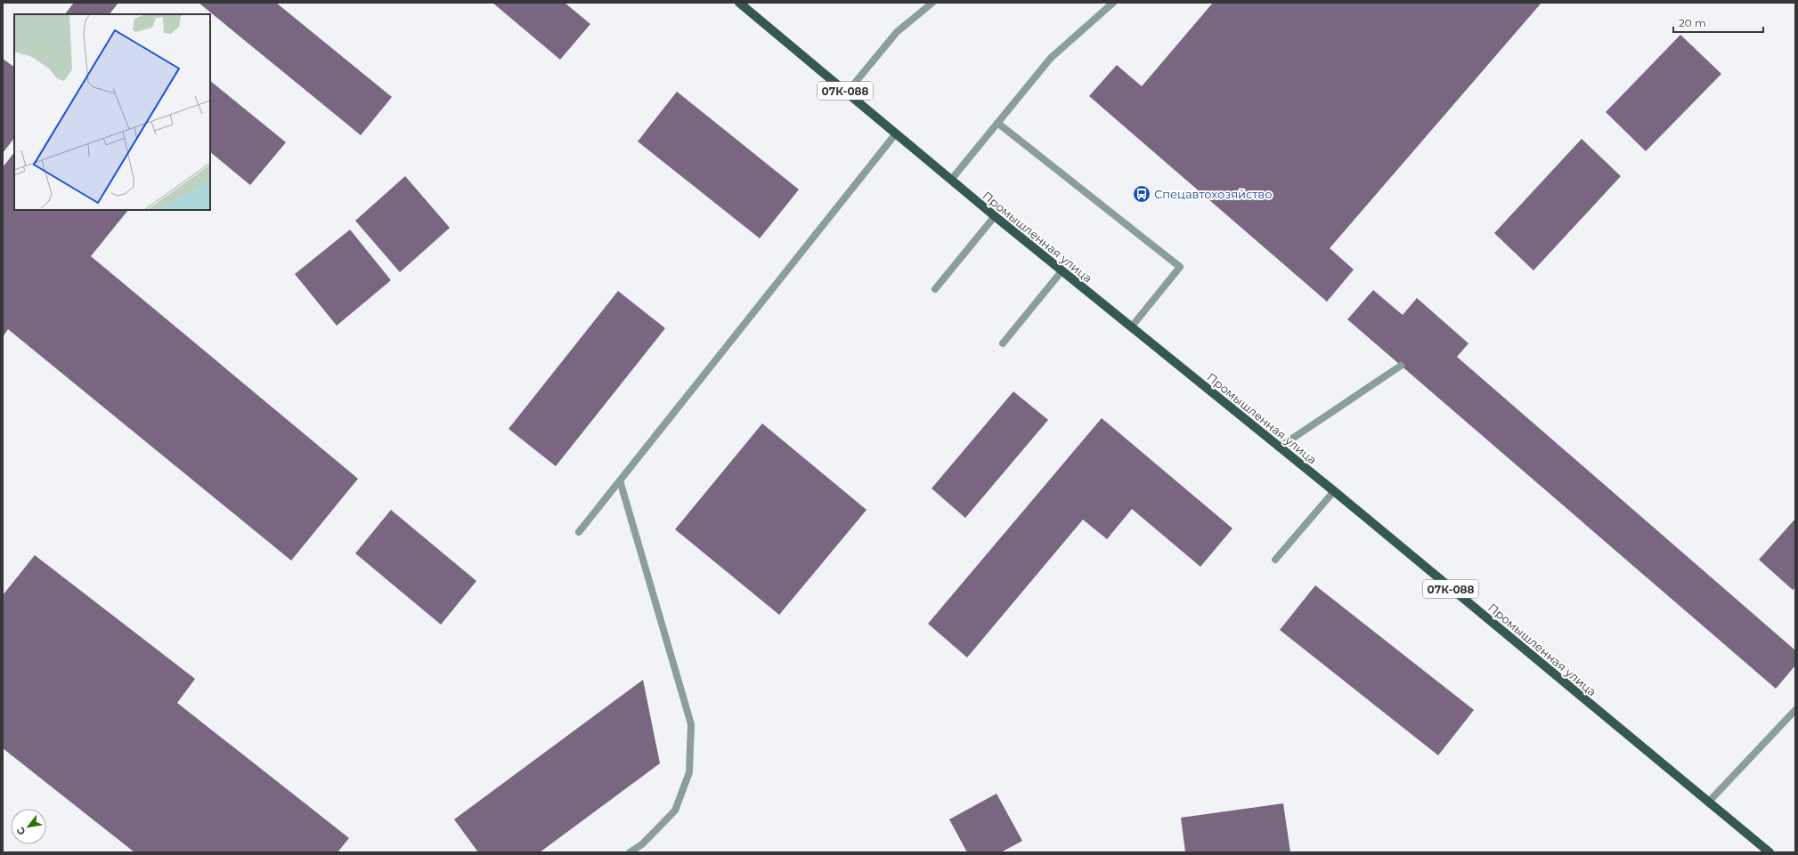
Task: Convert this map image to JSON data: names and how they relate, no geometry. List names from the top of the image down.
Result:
{
  "streets": {
    "main road": ["07К-088", "Промышленная улица"]
  },
  "places": {
    "bus stop": ["Спецавтохозяйство"]
  },
  "scale_bar": "20 m",
  "north": "bottom left"
}
